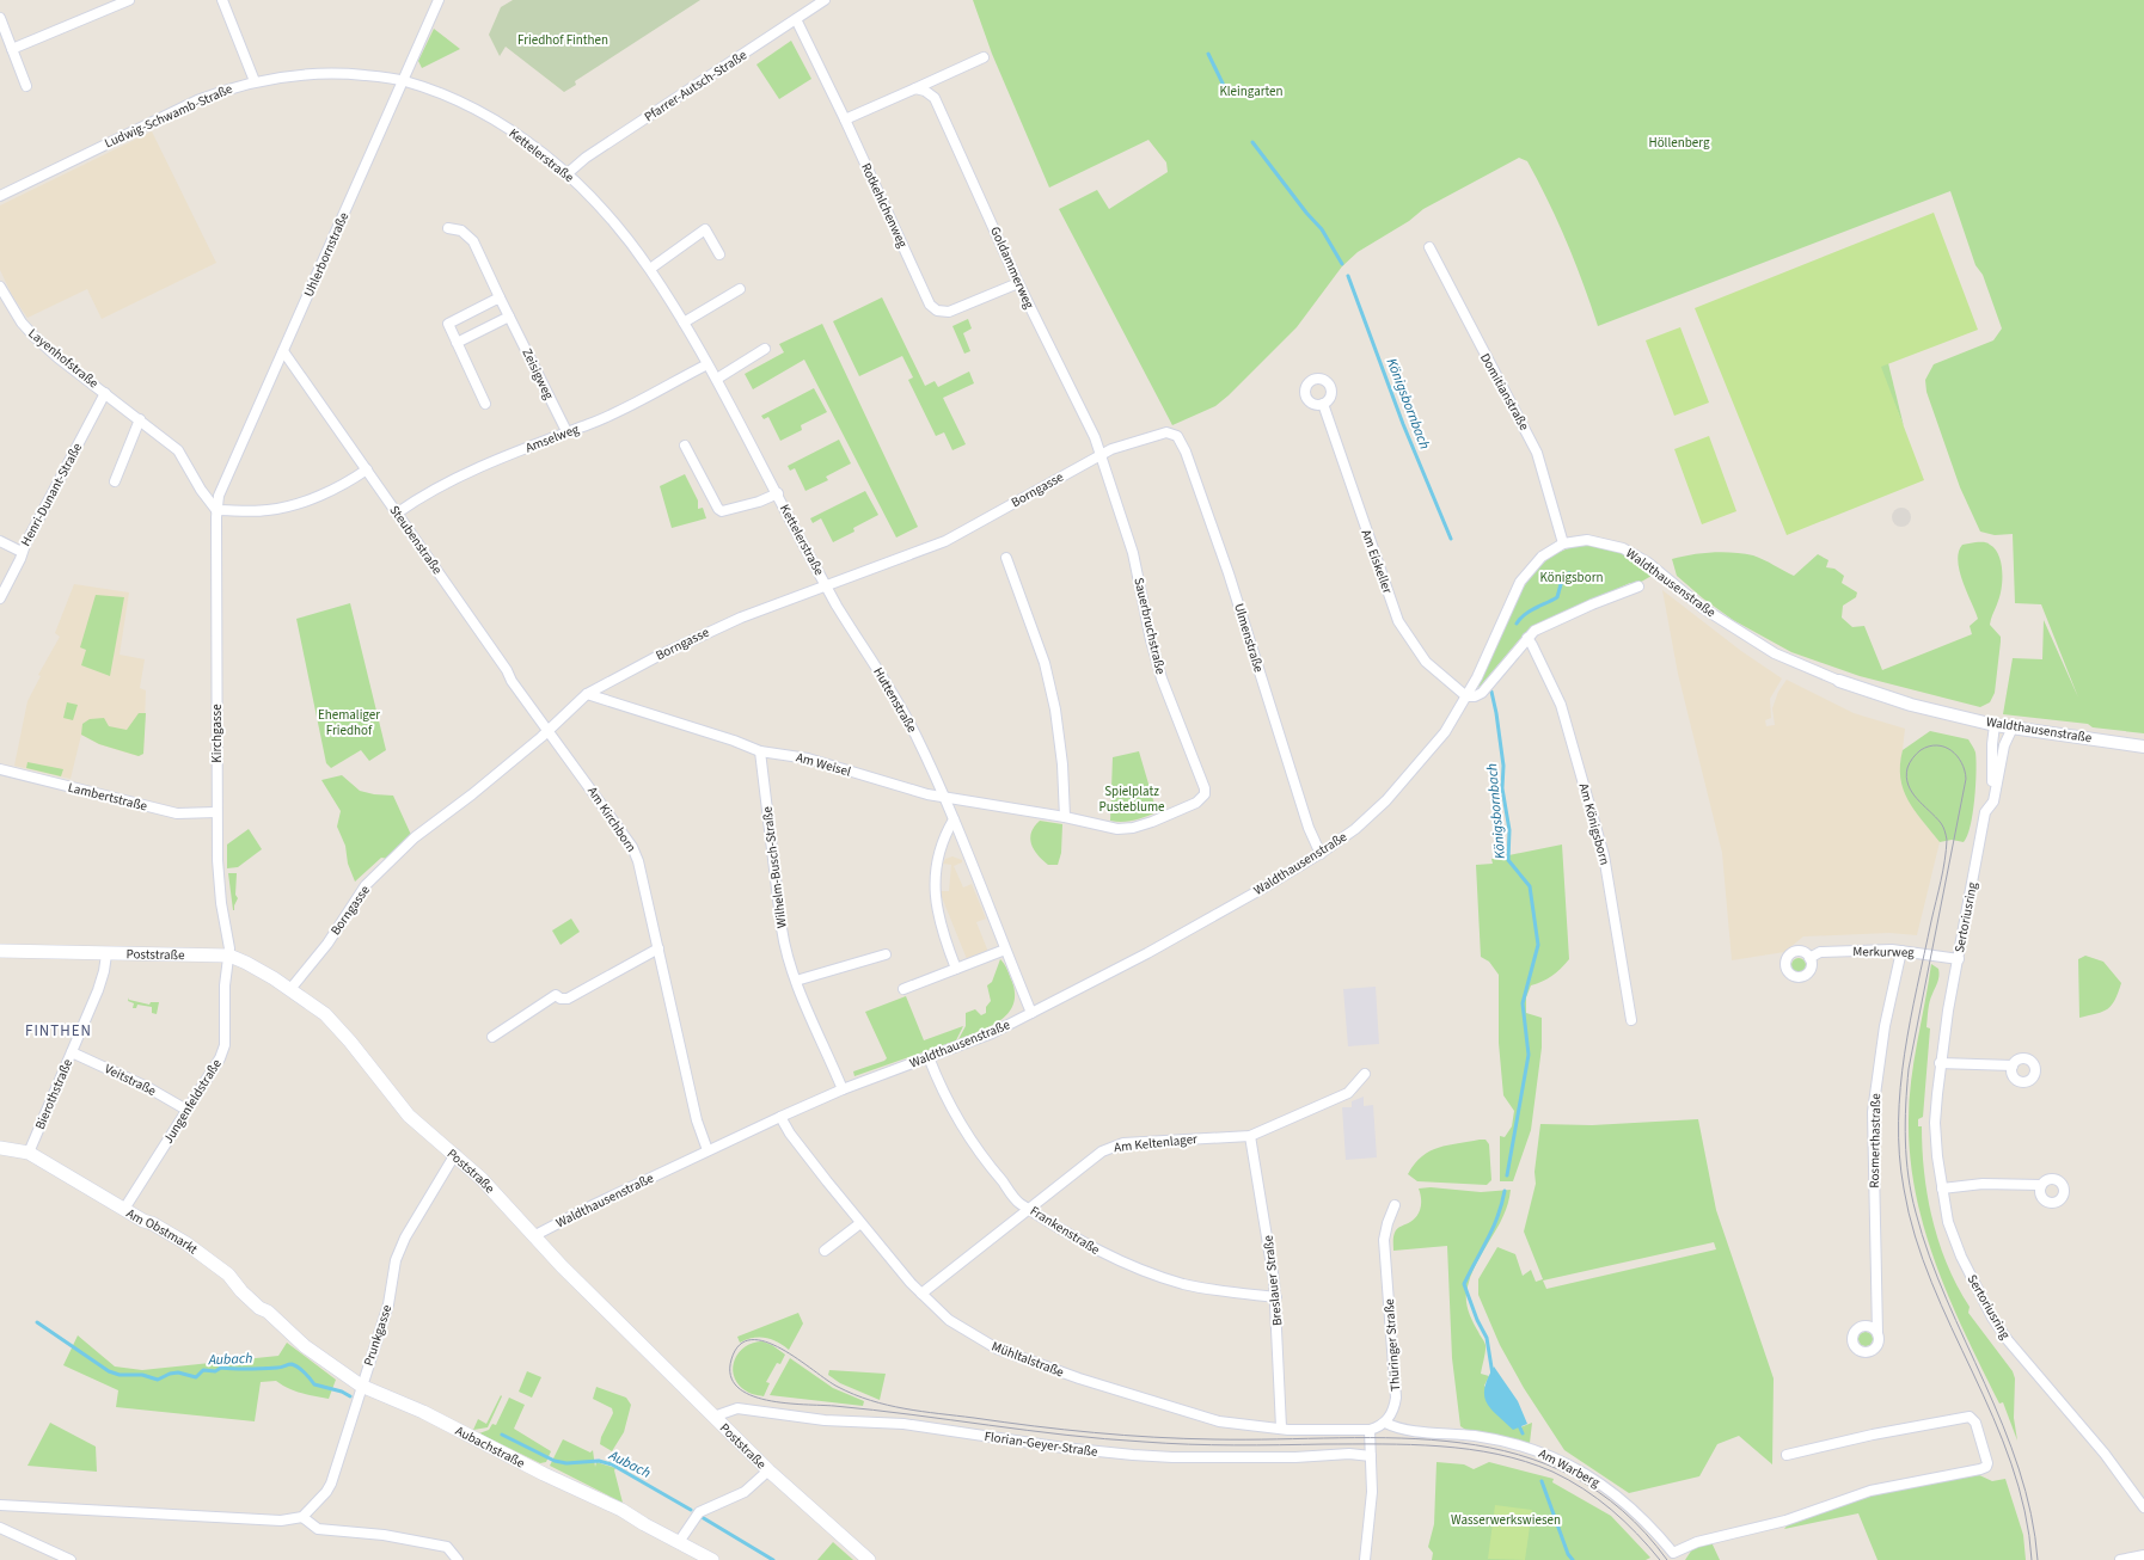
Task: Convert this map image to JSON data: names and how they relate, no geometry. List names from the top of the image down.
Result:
{
  "streets": {
    "main road": ["Poststraße", "Am Obstmarkt", "Aubachstraße"],
    "street": [
      "Pfarrer-Autsch-Straße",
      "Ludwig-Schwamb-Straße",
      "Kettelerstraße",
      "Rotkehlchenweg",
      "Uhlerbornstraße",
      "Goldammerweg",
      "Layenhofstraße",
      "Zeisigweg",
      "Domitianstraße",
      "Amselweg",
      "Borngasse",
      "Henri-Dunant-Straße",
      "Steubenstraße",
      "Am Eiskeller",
      "Waldthausenstraße",
      "Sauerbruchstraße",
      "Ulmenstraße",
      "Huttenstraße",
      "Kirchgasse",
      "Am Weisel",
      "Lambertstraße",
      "Am Kirchborn",
      "Am Königsborn",
      "Wilhelm-Busch-Straße",
      "Sertoriusring",
      "Merkurweg",
      "Veitstraße",
      "Bierothstraße",
      "Jungenfeldstraße",
      "Rosmerthastraße",
      "Am Keltenlager",
      "Frankenstraße",
      "Breslauer Straße",
      "Prunkgasse",
      "Thüringer Straße",
      "Mühltalstraße",
      "Florian-Geyer-Straße",
      "Am Warberg"
    ]
  },
  "crossings": [
    ["Pfarrer-Autsch-Straße", "Kettelerstraße"],
    ["Pfarrer-Autsch-Straße", "Rotkehlchenweg"],
    ["Ludwig-Schwamb-Straße", "Kettelerstraße"],
    ["Ludwig-Schwamb-Straße", "Uhlerbornstraße"],
    ["Kettelerstraße", "Uhlerbornstraße"],
    ["Kettelerstraße", "Amselweg"],
    ["Kettelerstraße", "Borngasse"],
    ["Kettelerstraße", "Huttenstraße"],
    ["Rotkehlchenweg", "Goldammerweg"],
    ["Uhlerbornstraße", "Layenhofstraße"],
    ["Uhlerbornstraße", "Steubenstraße"],
    ["Uhlerbornstraße", "Kirchgasse"],
    ["Goldammerweg", "Borngasse"],
    ["Goldammerweg", "Sauerbruchstraße"],
    ["Layenhofstraße", "Henri-Dunant-Straße"],
    ["Layenhofstraße", "Kirchgasse"],
    ["Zeisigweg", "Amselweg"],
    ["Domitianstraße", "Waldthausenstraße"],
    ["Amselweg", "Steubenstraße"],
    ["Borngasse", "Steubenstraße"],
    ["Borngasse", "Sauerbruchstraße"],
    ["Borngasse", "Ulmenstraße"],
    ["Borngasse", "Huttenstraße"],
    ["Borngasse", "Am Weisel"],
    ["Borngasse", "Am Kirchborn"],
    ["Borngasse", "Poststraße"],
    ["Steubenstraße", "Am Kirchborn"],
    ["Am Eiskeller", "Waldthausenstraße"],
    ["Waldthausenstraße", "Ulmenstraße"],
    ["Waldthausenstraße", "Huttenstraße"],
    ["Waldthausenstraße", "Am Kirchborn"],
    ["Waldthausenstraße", "Wilhelm-Busch-Straße"],
    ["Waldthausenstraße", "Sertoriusring"],
    ["Waldthausenstraße", "Poststraße"],
    ["Waldthausenstraße", "Frankenstraße"],
    ["Waldthausenstraße", "Mühltalstraße"],
    ["Sauerbruchstraße", "Am Weisel"],
    ["Huttenstraße", "Am Weisel"],
    ["Kirchgasse", "Lambertstraße"],
    ["Kirchgasse", "Poststraße"],
    ["Kirchgasse", "Jungenfeldstraße"],
    ["Am Weisel", "Wilhelm-Busch-Straße"],
    ["Sertoriusring", "Merkurweg"],
    ["Merkurweg", "Rosmerthastraße"],
    ["Poststraße", "Bierothstraße"],
    ["Poststraße", "Jungenfeldstraße"],
    ["Poststraße", "Prunkgasse"],
    ["Poststraße", "Florian-Geyer-Straße"],
    ["Veitstraße", "Bierothstraße"],
    ["Veitstraße", "Jungenfeldstraße"],
    ["Bierothstraße", "Am Obstmarkt"],
    ["Jungenfeldstraße", "Am Obstmarkt"],
    ["Am Keltenlager", "Frankenstraße"],
    ["Am Keltenlager", "Breslauer Straße"],
    ["Am Keltenlager", "Mühltalstraße"],
    ["Frankenstraße", "Breslauer Straße"],
    ["Am Obstmarkt", "Aubachstraße"],
    ["Breslauer Straße", "Mühltalstraße"],
    ["Prunkgasse", "Aubachstraße"],
    ["Thüringer Straße", "Am Warberg"]
  ],
  "districts": ["FINTHEN"],
  "water": ["Königsbornbach", "Aubach"],
  "parks": [
    "Friedhof Finthen",
    "Kleingarten",
    "Höllenberg",
    "Königsborn",
    "Ehemaliger Friedhof",
    "Spielplatz Pusteblume",
    "Wasserwerkswiesen"
  ]
}
